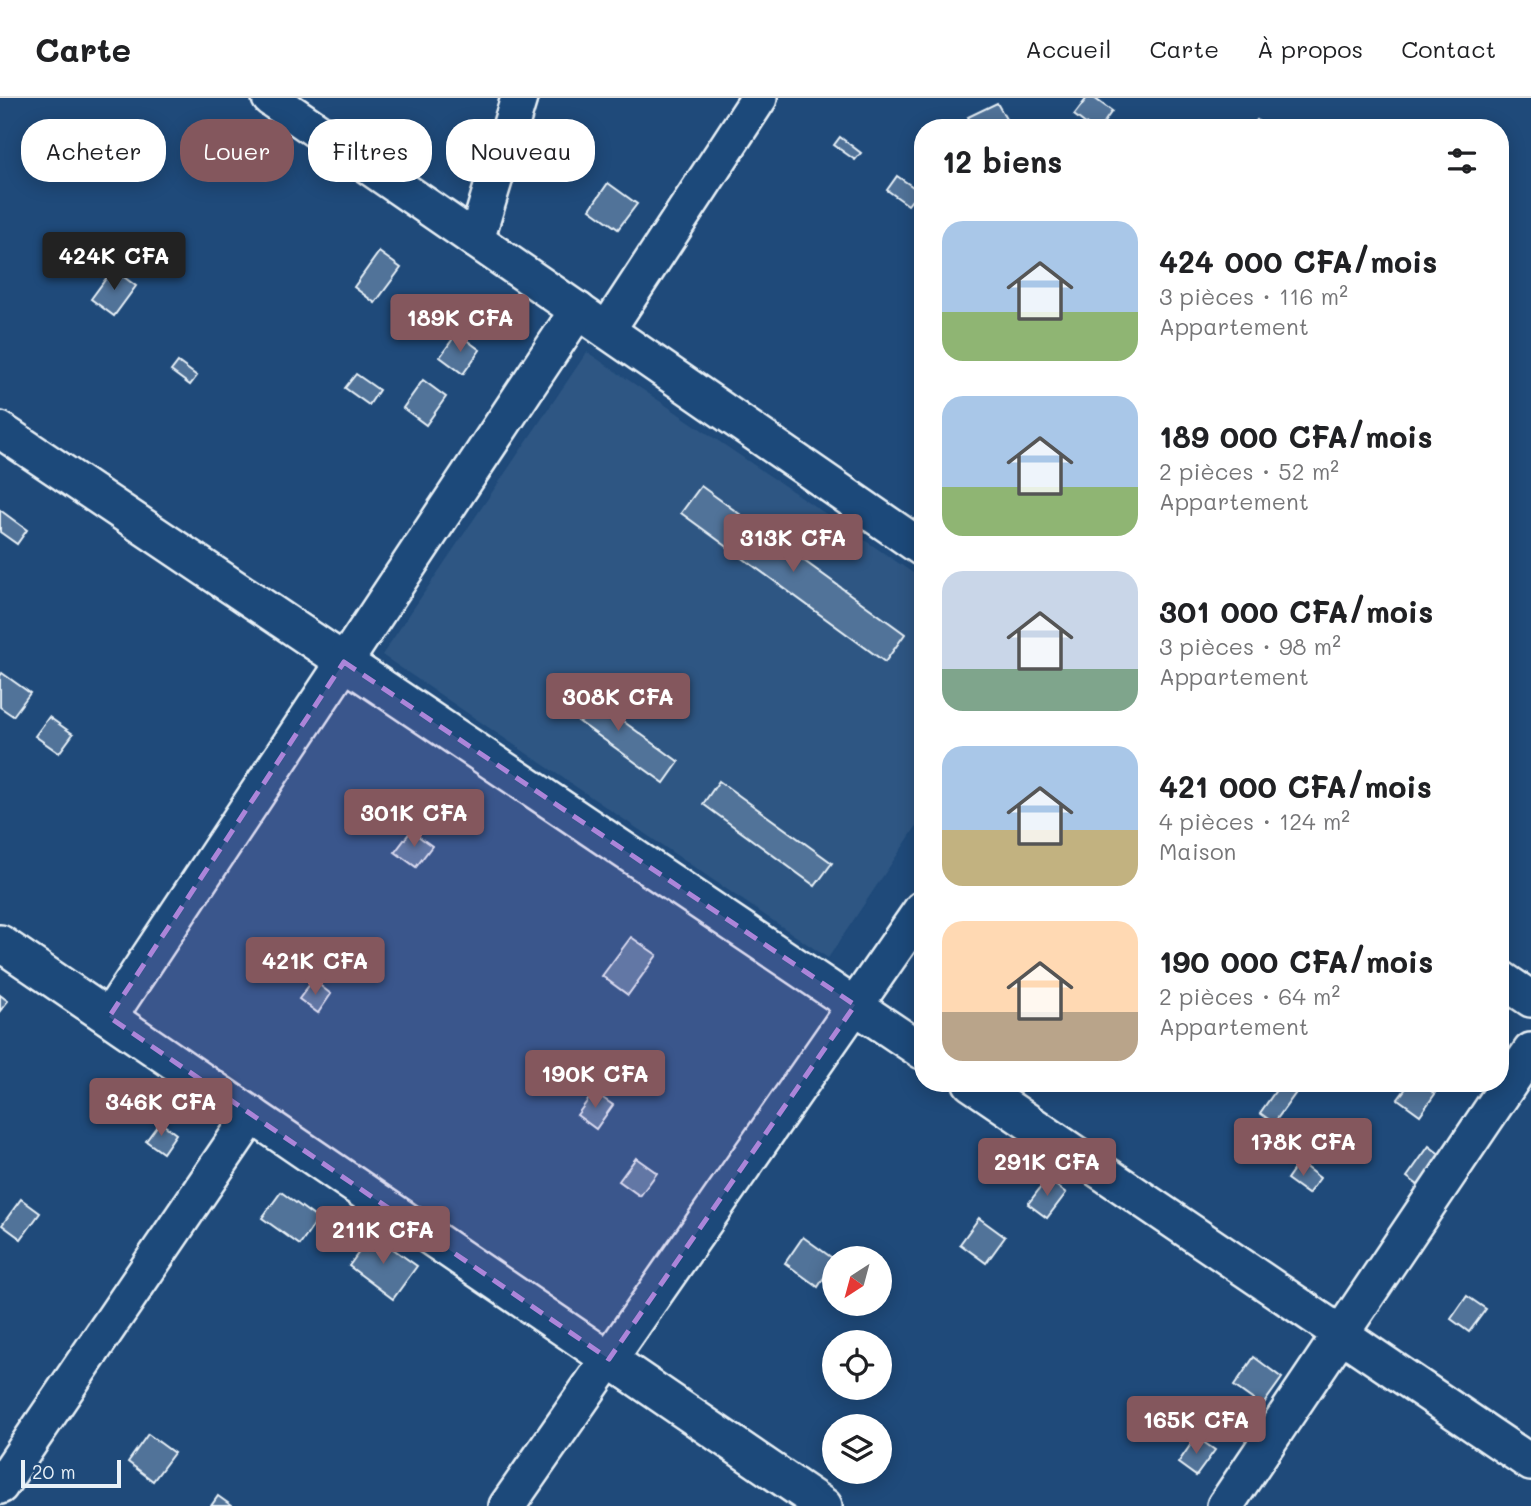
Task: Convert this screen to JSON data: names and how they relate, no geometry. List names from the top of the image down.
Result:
{
  "scale_bar": "20 m",
  "north": "bottom left",
  "page": {
    "header": "Carte",
    "nav": [
      "Accueil",
      "Carte",
      "À propos",
      "Contact"
    ],
    "chip": [
      "Acheter",
      "Louer",
      "Filtres",
      "Nouveau"
    ],
    "heading": "12 biens",
    "list": [
      {
        "name": "424 000 CFA/mois",
        "note": "3 pièces · 116 m² · Appartement"
      },
      {
        "name": "189 000 CFA/mois",
        "note": "2 pièces · 52 m² · Appartement"
      },
      {
        "name": "301 000 CFA/mois",
        "note": "3 pièces · 98 m² · Appartement"
      },
      {
        "name": "421 000 CFA/mois",
        "note": "4 pièces · 124 m² · Maison"
      },
      {
        "name": "190 000 CFA/mois",
        "note": "2 pièces · 64 m² · Appartement"
      }
    ],
    "price": [
      "424K CFA",
      "189K CFA",
      "313K CFA",
      "308K CFA",
      "301K CFA",
      "421K CFA",
      "190K CFA",
      "346K CFA",
      "178K CFA",
      "291K CFA",
      "211K CFA",
      "165K CFA"
    ],
    "scale": "20 m"
  }
}
